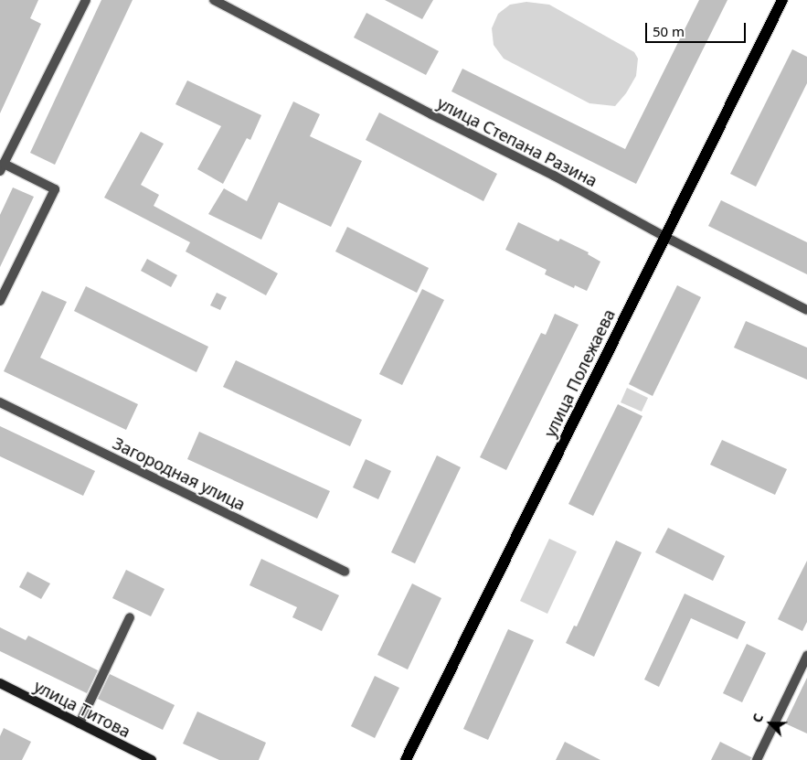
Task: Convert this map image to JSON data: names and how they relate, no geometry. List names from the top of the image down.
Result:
{
  "streets": {
    "main road": ["улица Полежаева", "улица Титова"],
    "street": ["улица Степана Разина", "Загородная улица"]
  },
  "crossings": [
    ["улица Степана Разина", "улица Полежаева"]
  ],
  "scale_bar": "50 m",
  "north": "top left"
}
